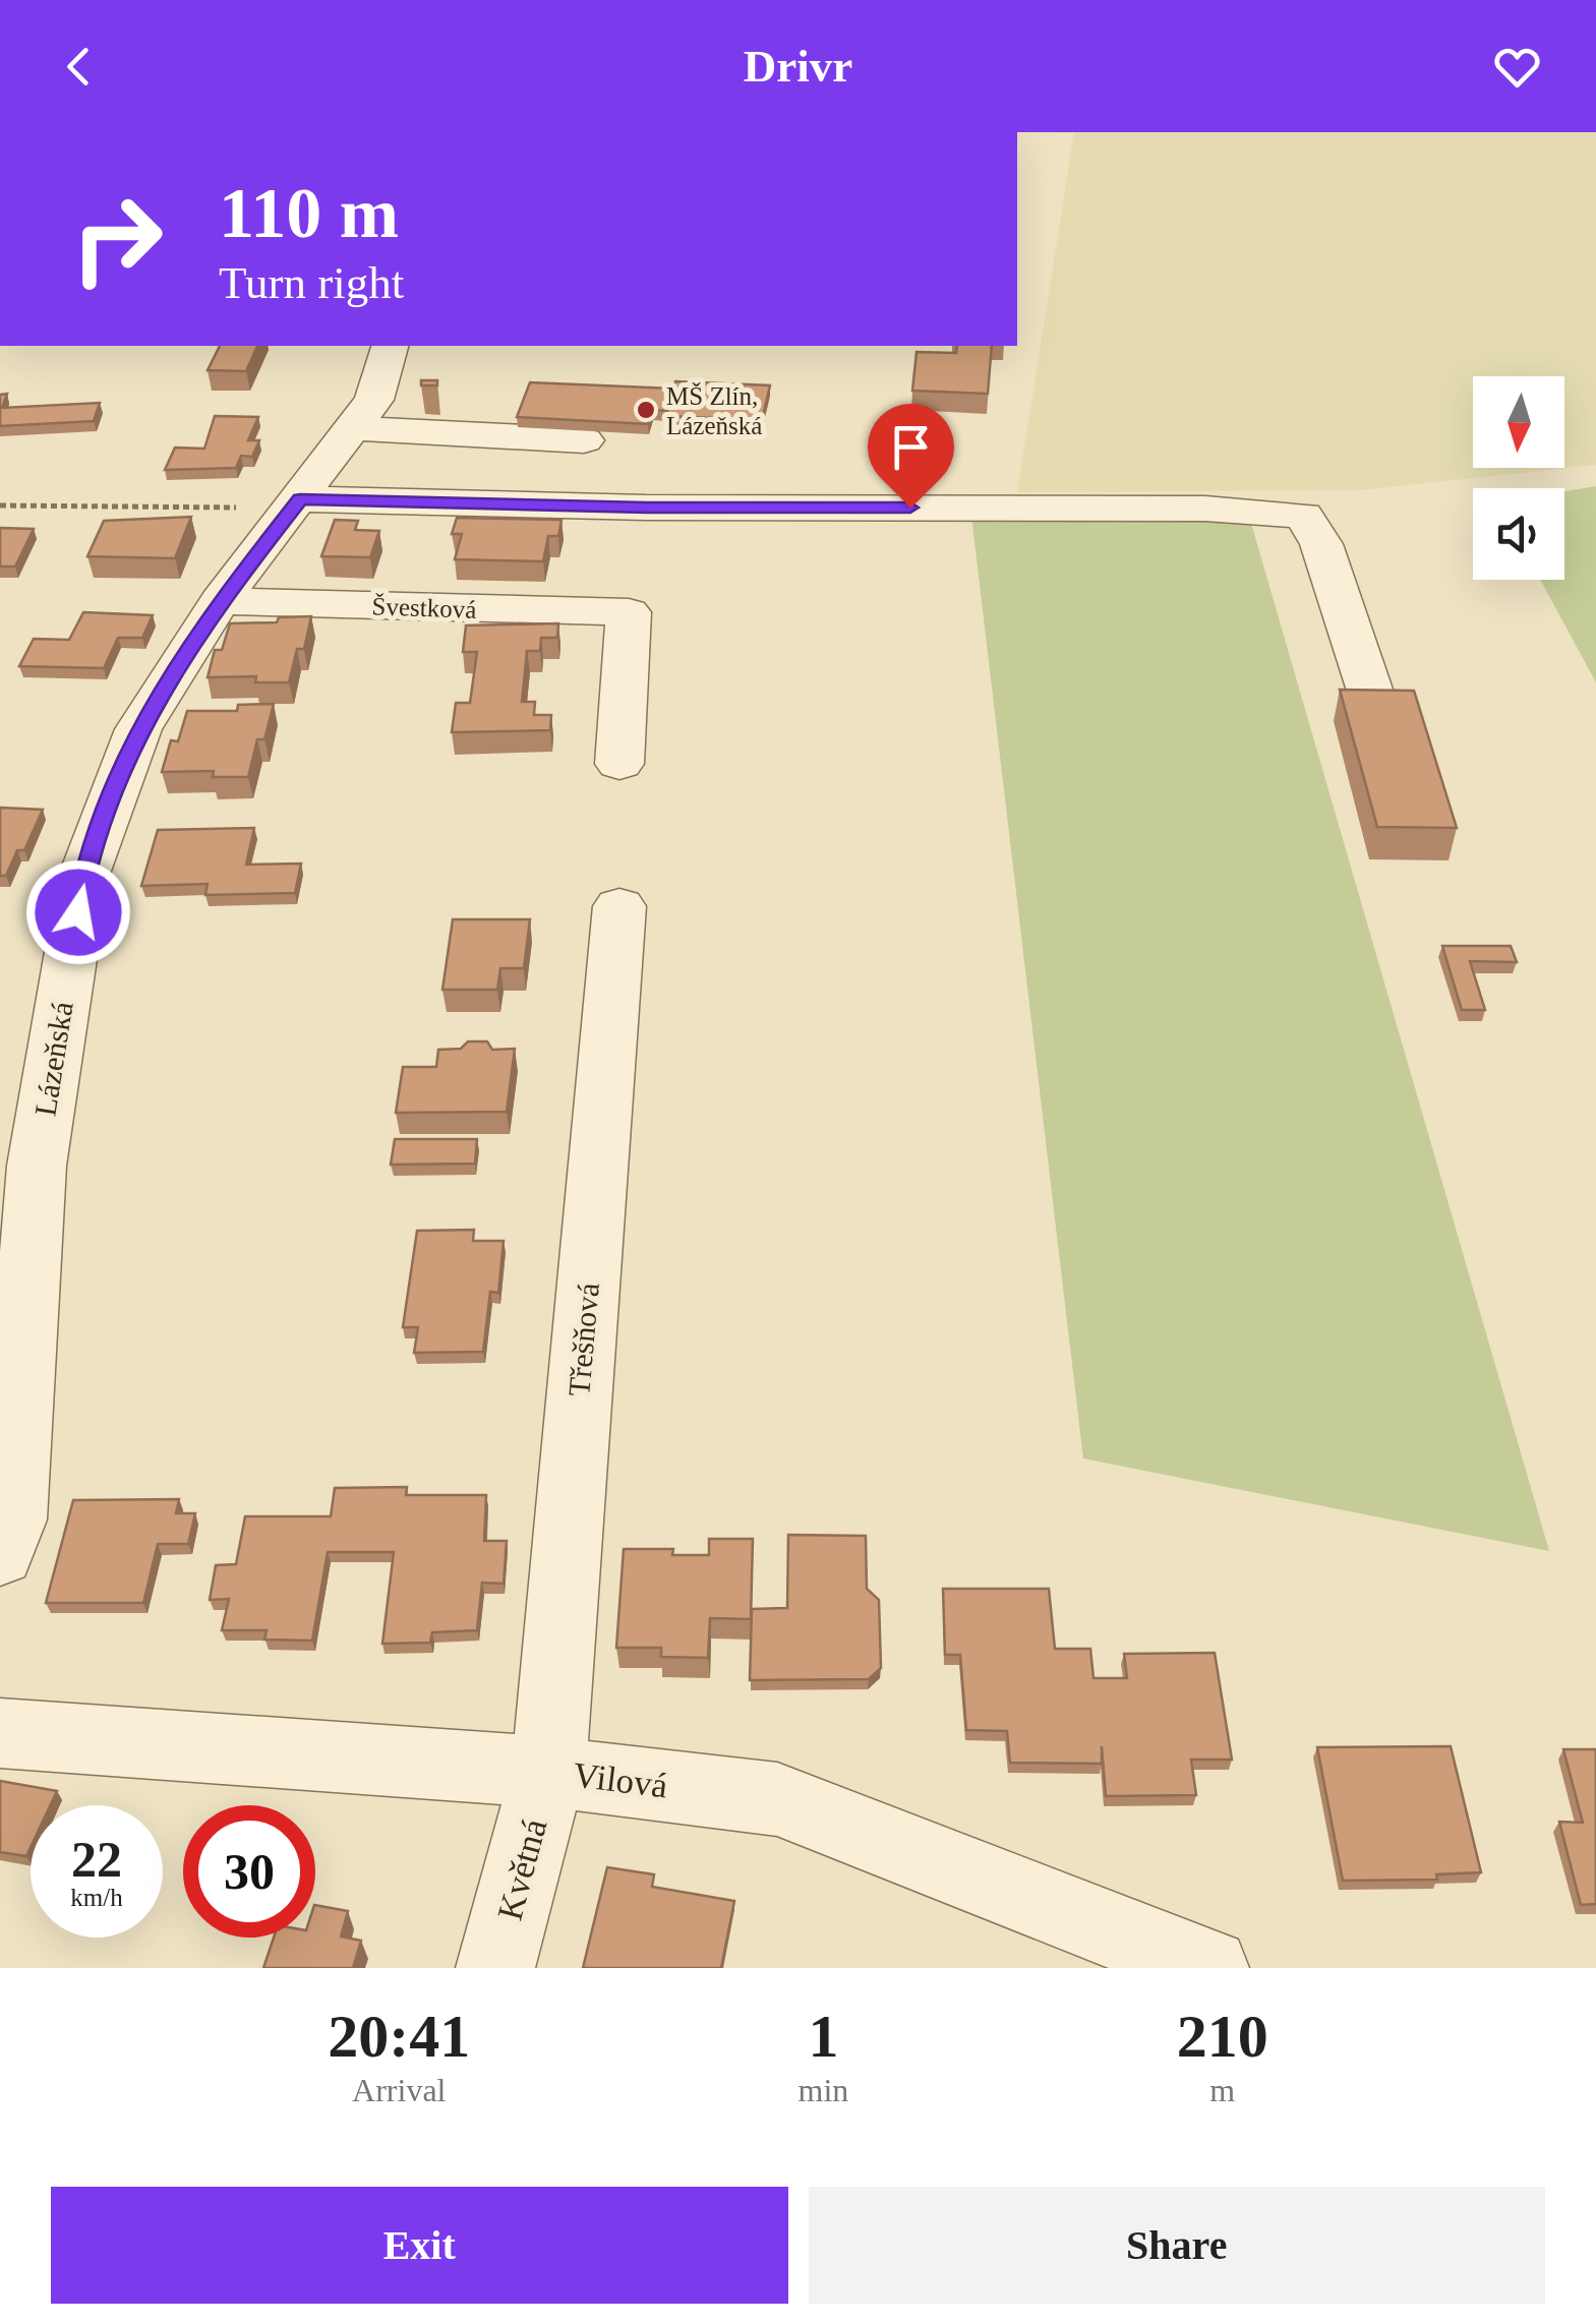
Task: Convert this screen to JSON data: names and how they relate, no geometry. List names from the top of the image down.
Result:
{
  "streets": {
    "street": [
      "Švestková",
      "Lázeňská",
      "Třešňová",
      "Vilová",
      "Květná"
    ]
  },
  "crossings": [
    ["Švestková", "Lázeňská"],
    ["Třešňová", "Vilová"],
    ["Třešňová", "Květná"],
    ["Vilová", "Květná"]
  ],
  "places": ["MŠ Zlín, Lázeňská"],
  "north": "bottom",
  "page": {
    "header": "Drivr",
    "turn": ["110 m", "Turn right"],
    "speed": "22 km/h",
    "limit": "30",
    "eta": [
      "20:41",
      "Arrival",
      "1",
      "min",
      "210",
      "m"
    ],
    "buttons": ["Exit", "Share"]
  }
}
